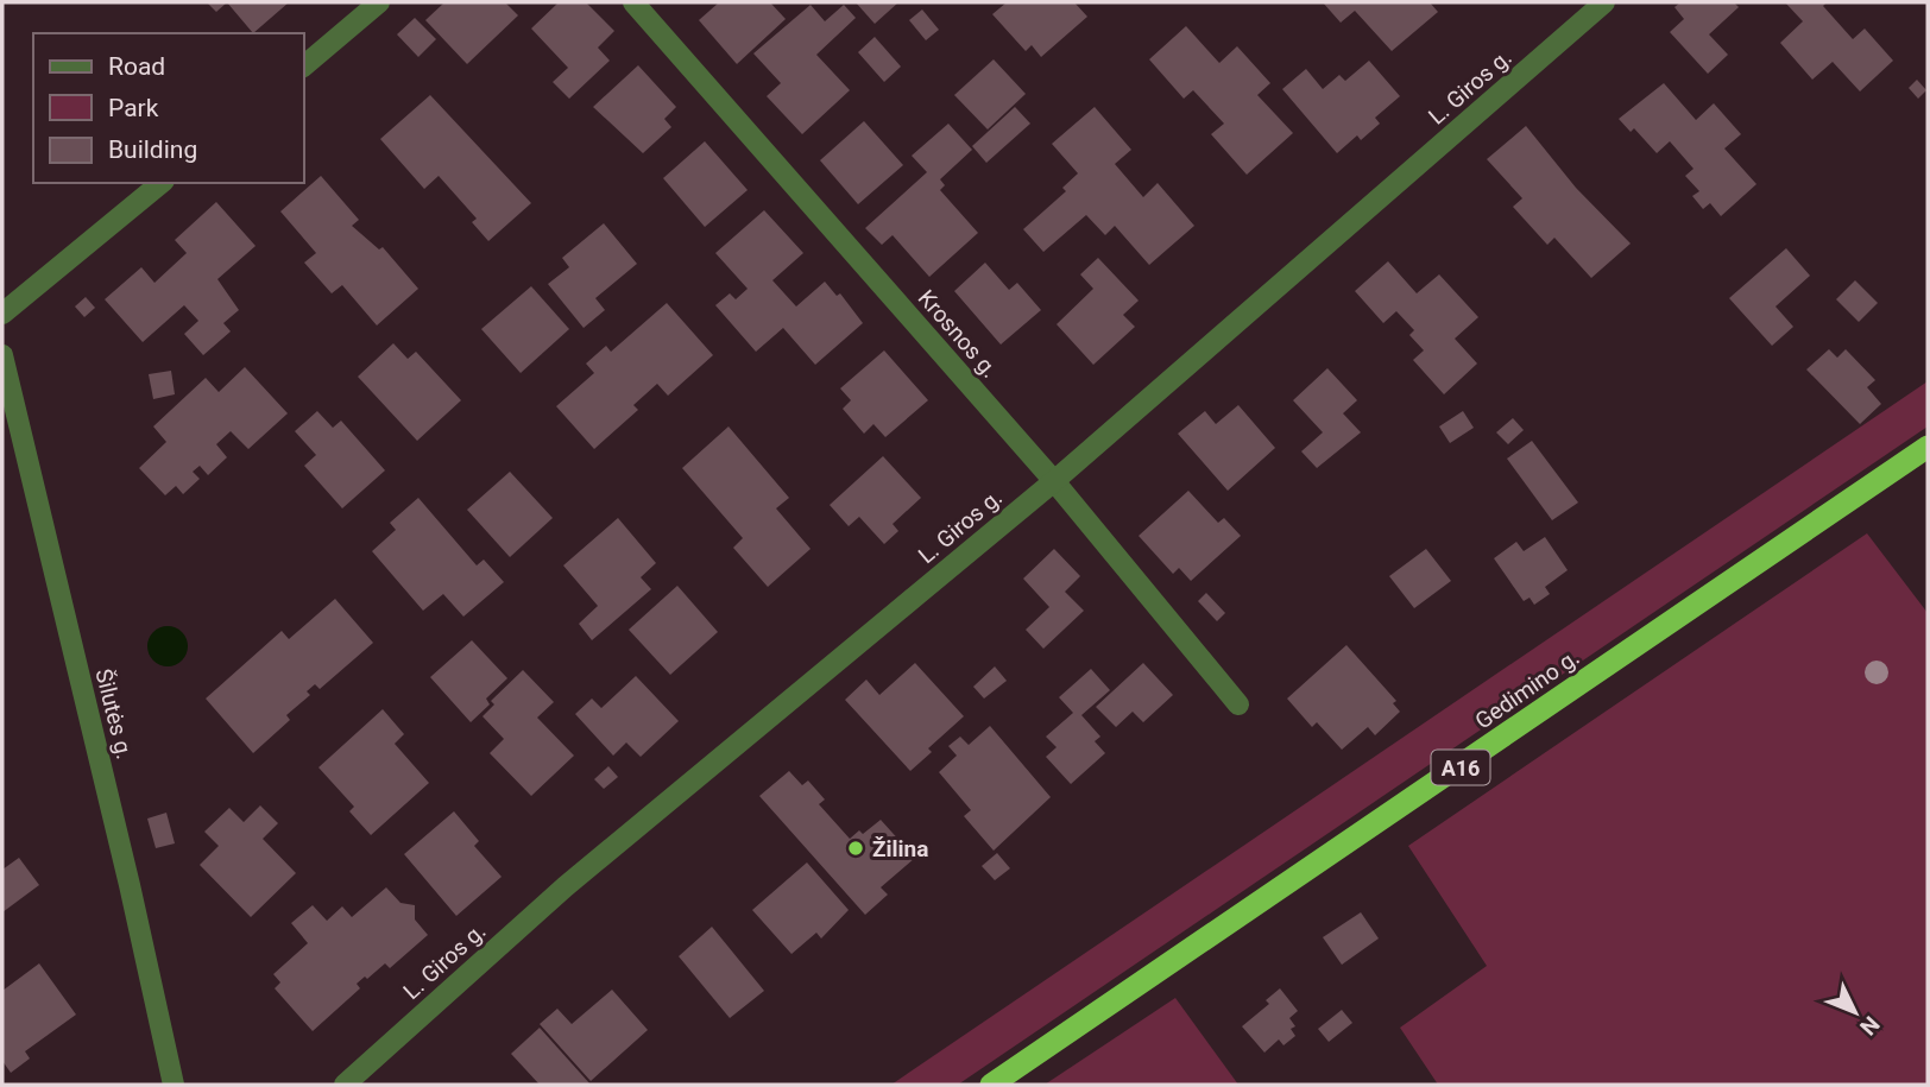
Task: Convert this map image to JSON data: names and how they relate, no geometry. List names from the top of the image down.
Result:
{
  "streets": {
    "highway": ["Gedimino g.", "A16"],
    "street": ["L. Giros g.", "Krosnos g.", "Šilutės g."]
  },
  "crossings": [
    ["L. Giros g.", "Krosnos g."]
  ],
  "places": ["Žilina"],
  "legend": ["Road", "Park", "Building"],
  "north": "bottom right"
}
